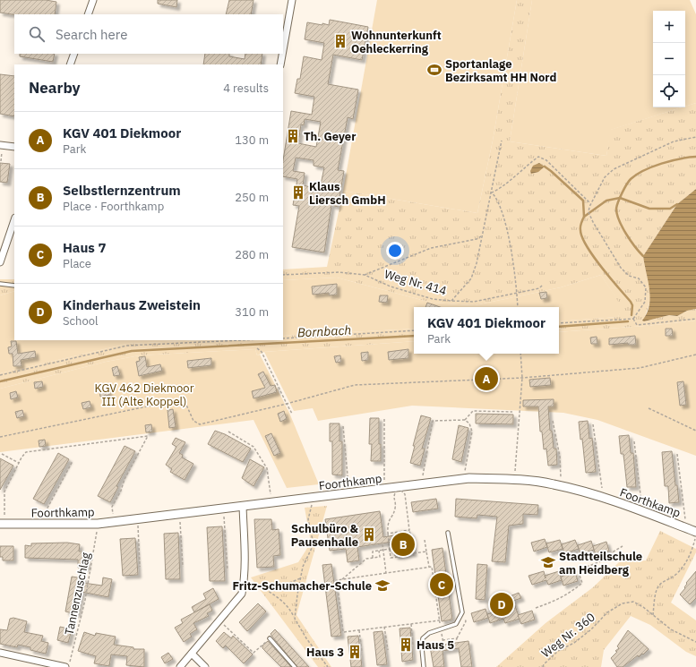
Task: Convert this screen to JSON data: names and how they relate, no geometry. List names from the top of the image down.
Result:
{
  "streets": {
    "street": ["Foorthkamp"],
    "path": ["Weg Nr. 414", "Tannenzuschlag", "Weg Nr. 360"]
  },
  "crossings": [
    ["Foorthkamp", "Tannenzuschlag"]
  ],
  "water": ["Bornbach"],
  "parks": ["KGV 462 Diekmoor III (Alte Koppel)"],
  "places": {
    "building": [
      "Wohnunterkunft Oehleckerring",
      "Th. Geyer",
      "Klaus Liersch GmbH",
      "Schulbüro & Pausenhalle",
      "Haus 5",
      "Haus 3"
    ],
    "sports": ["Sportanlage Bezirksamt HH Nord"],
    "school or university": ["Stadtteilschule am Heidberg", "Fritz-Schumacher-Schule"]
  },
  "page": {
    "map_buttons": ["+", "−"],
    "search": "Search here",
    "heading": ["Nearby", "4 results"],
    "list": [
      {
        "mark": "A",
        "name": "KGV 401 Diekmoor",
        "note": "Park",
        "value": "130 m"
      },
      {
        "mark": "B",
        "name": "Selbstlernzentrum",
        "note": "Place · Foorthkamp",
        "value": "250 m"
      },
      {
        "mark": "C",
        "name": "Haus 7",
        "note": "Place",
        "value": "280 m"
      },
      {
        "mark": "D",
        "name": "Kinderhaus Zweistein",
        "note": "School",
        "value": "310 m"
      }
    ],
    "popup": ["KGV 401 Diekmoor", "Park"],
    "pins": [
      "A",
      "B",
      "C",
      "D"
    ]
  }
}
